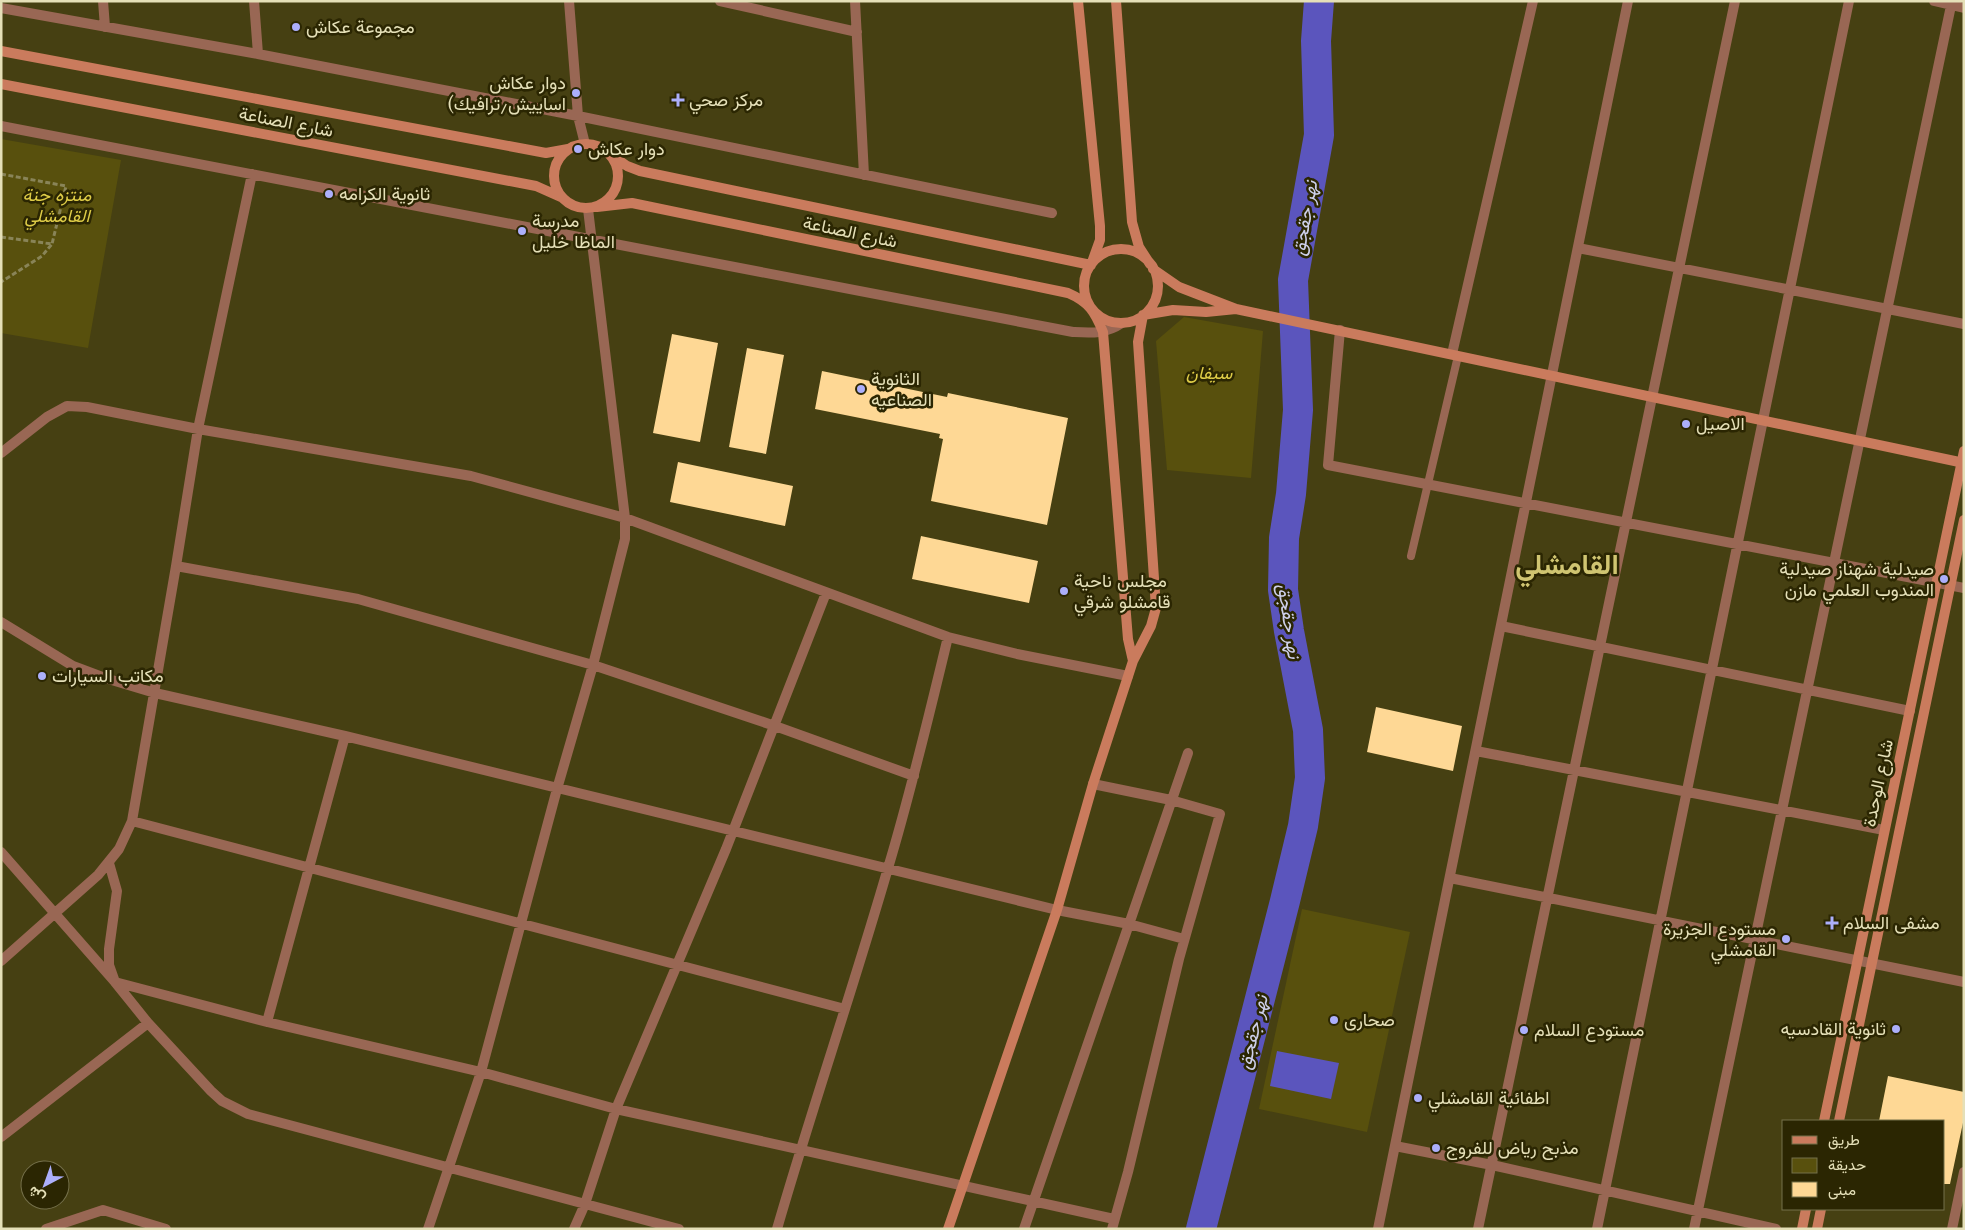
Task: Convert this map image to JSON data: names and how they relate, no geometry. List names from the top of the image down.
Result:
{
  "streets": {
    "street": ["شارع الصناعة", "شارع الوحدة"]
  },
  "districts": ["القامشلي"],
  "water": ["نهر جقجق"],
  "parks": ["منتزه جنة القامشلي", "سيفان"],
  "places": {
    "other": [
      "مجموعة عكاش",
      "دوار عكاش (اساييش٫ترافيك",
      "دوار عكاش",
      "ثانوية الكرامه",
      "مدرسة الماظا خليل",
      "الثانوية الصناعيه",
      "الاصيل",
      "صيدلية شهناز صيدلية المندوب العلمي مازن",
      "مجلس ناحية قامشلو شرقي",
      "مكاتب السيارات",
      "مستودع الجزيرة القامشلي",
      "صحارى",
      "ثانوية القادسيه",
      "مستودع السلام",
      "اطفائية القامشلي",
      "مذبح رياض للفروج"
    ],
    "health": ["مركز صحي", "مشفى السلام"]
  },
  "legend": ["طريق", "حديقة", "مبنى"],
  "north": "bottom left"
}
